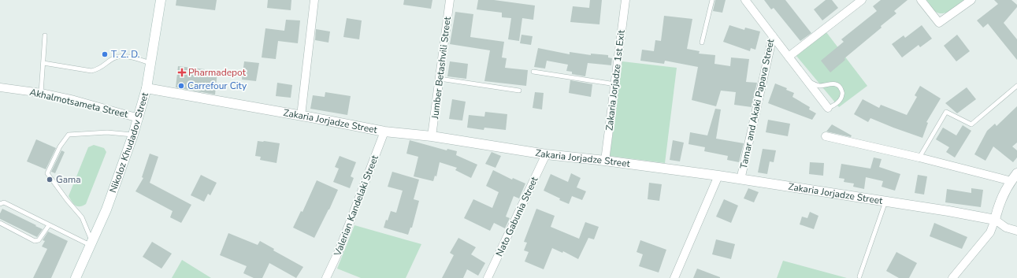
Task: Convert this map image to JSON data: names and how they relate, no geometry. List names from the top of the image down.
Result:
{
  "streets": {
    "street": [
      "Jumber Betashvili Street",
      "Zakaria Jorjadze 1st Exit",
      "Akhalmotsameta Street",
      "Tamar and Akaki Papava Street",
      "Zakaria Jorjadze Street",
      "Nikoloz Khudadov Street",
      "Valerian Kandelaki Street",
      "Nato Gabunia Street"
    ]
  },
  "crossings": [
    ["Jumber Betashvili Street", "Zakaria Jorjadze Street"],
    ["Zakaria Jorjadze 1st Exit", "Zakaria Jorjadze Street"],
    ["Akhalmotsameta Street", "Nikoloz Khudadov Street"],
    ["Tamar and Akaki Papava Street", "Zakaria Jorjadze Street"],
    ["Zakaria Jorjadze Street", "Nikoloz Khudadov Street"],
    ["Zakaria Jorjadze Street", "Valerian Kandelaki Street"],
    ["Zakaria Jorjadze Street", "Nato Gabunia Street"]
  ],
  "places": {
    "other": ["T. Z. D.", "Carrefour City", "Gama"],
    "health": ["Pharmadepot"]
  }
}
